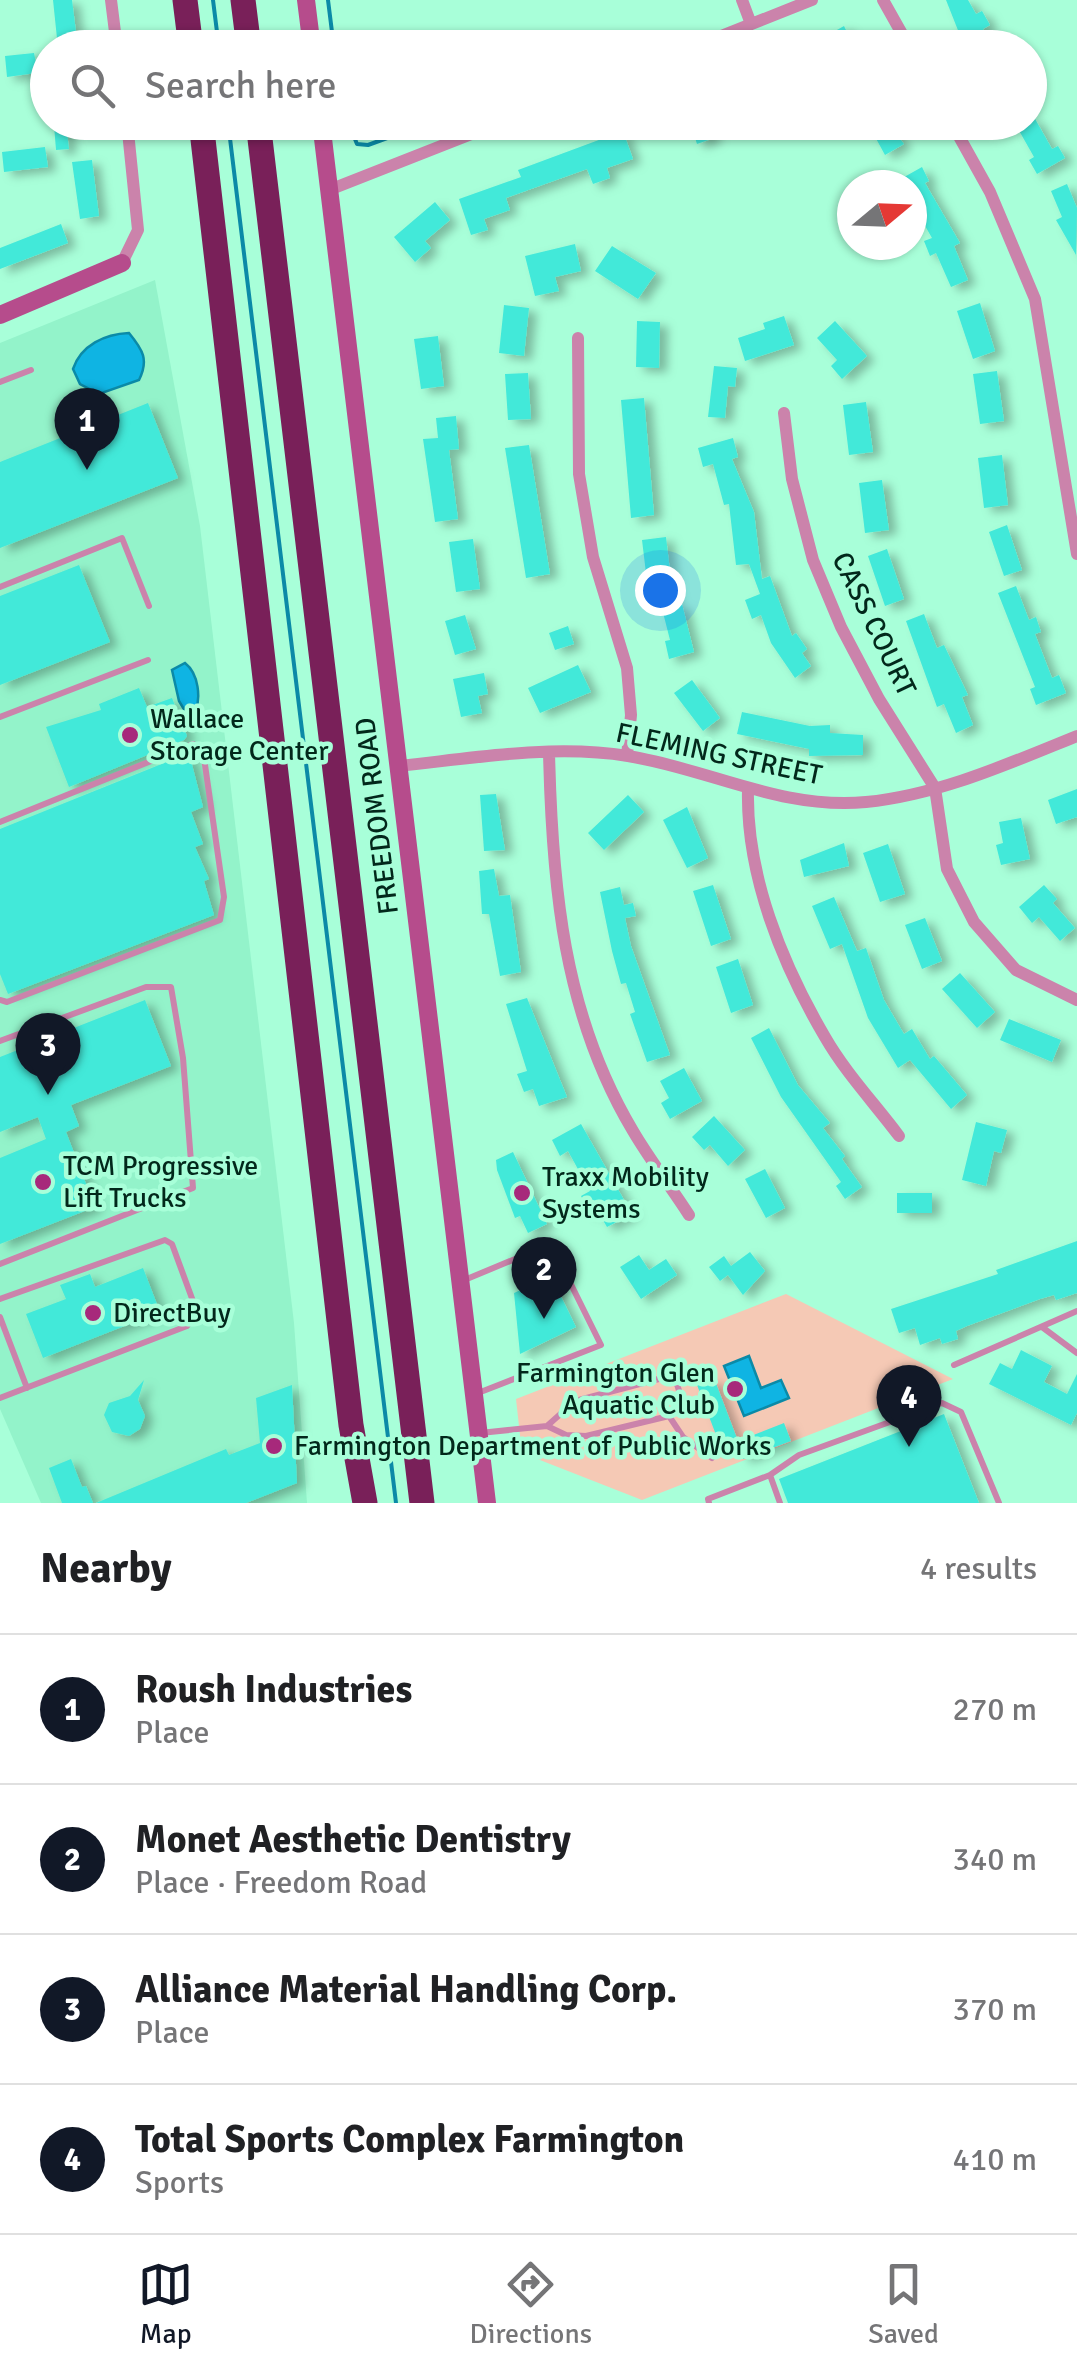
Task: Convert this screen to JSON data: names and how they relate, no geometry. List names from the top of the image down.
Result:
{
  "streets": {
    "street": ["CASS COURT", "FLEMING STREET", "FREEDOM ROAD"]
  },
  "crossings": [
    ["CASS COURT", "FLEMING STREET"],
    ["FLEMING STREET", "FREEDOM ROAD"]
  ],
  "places": [
    "Wallace Storage Center",
    "TCM Progressive Lift Trucks",
    "Traxx Mobility Systems",
    "DirectBuy",
    "Farmington Glen Aquatic Club",
    "Farmington Department of Public Works"
  ],
  "north": "right",
  "page": {
    "search": "Search here",
    "pins": [
      "1",
      "3",
      "2",
      "4"
    ],
    "heading": ["Nearby", "4 results"],
    "list": [
      {
        "mark": "1",
        "name": "Roush Industries",
        "note": "Place",
        "value": "270 m"
      },
      {
        "mark": "2",
        "name": "Monet Aesthetic Dentistry",
        "note": "Place · Freedom Road",
        "value": "340 m"
      },
      {
        "mark": "3",
        "name": "Alliance Material Handling Corp.",
        "note": "Place",
        "value": "370 m"
      },
      {
        "mark": "4",
        "name": "Total Sports Complex Farmington",
        "note": "Sports",
        "value": "410 m"
      }
    ],
    "nav": ["Map", "Directions", "Saved"]
  }
}
